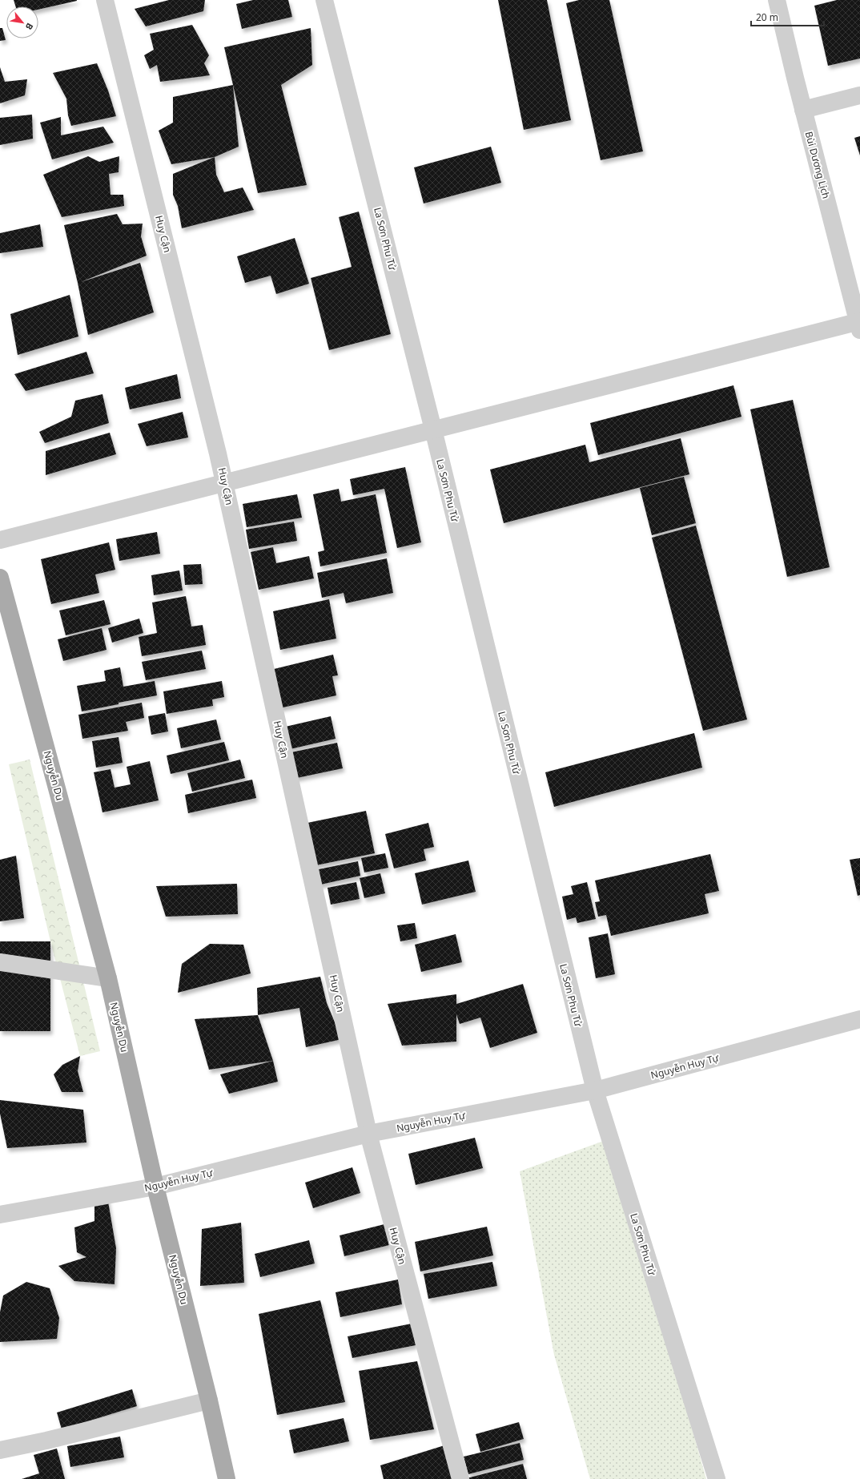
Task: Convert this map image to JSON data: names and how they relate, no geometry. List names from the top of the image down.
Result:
{
  "streets": {
    "main road": ["Nguyễn Du"],
    "street": [
      "Bùi Dương Lịch",
      "Huy Cận",
      "La Sơn Phu Tử",
      "Nguyễn Huy Tự"
    ]
  },
  "crossings": [
    ["Huy Cận", "Nguyễn Huy Tự"],
    ["La Sơn Phu Tử", "Nguyễn Huy Tự"],
    ["Nguyễn Du", "Nguyễn Huy Tự"]
  ],
  "scale_bar": "20 m",
  "north": "bottom right"
}
